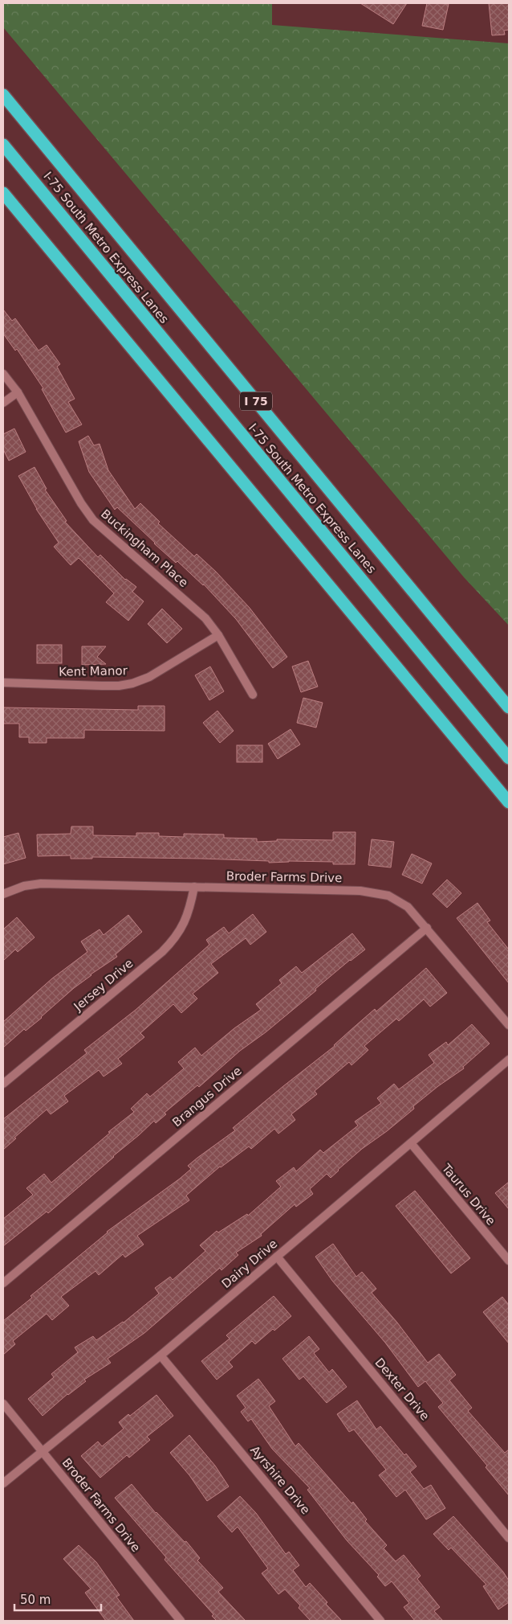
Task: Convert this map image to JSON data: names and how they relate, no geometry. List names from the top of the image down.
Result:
{
  "streets": {
    "highway": ["I-75 South Metro Express Lanes", "I 75"],
    "street": [
      "Buckingham Place",
      "Kent Manor",
      "Broder Farms Drive",
      "Jersey Drive",
      "Brangus Drive",
      "Taurus Drive",
      "Dairy Drive",
      "Dexter Drive",
      "Ayrshire Drive"
    ]
  },
  "crossings": [
    ["Buckingham Place", "Kent Manor"],
    ["Broder Farms Drive", "Jersey Drive"],
    ["Broder Farms Drive", "Brangus Drive"],
    ["Broder Farms Drive", "Dairy Drive"],
    ["Taurus Drive", "Dairy Drive"],
    ["Dairy Drive", "Dexter Drive"],
    ["Dairy Drive", "Ayrshire Drive"]
  ],
  "scale_bar": "50 m"
}
